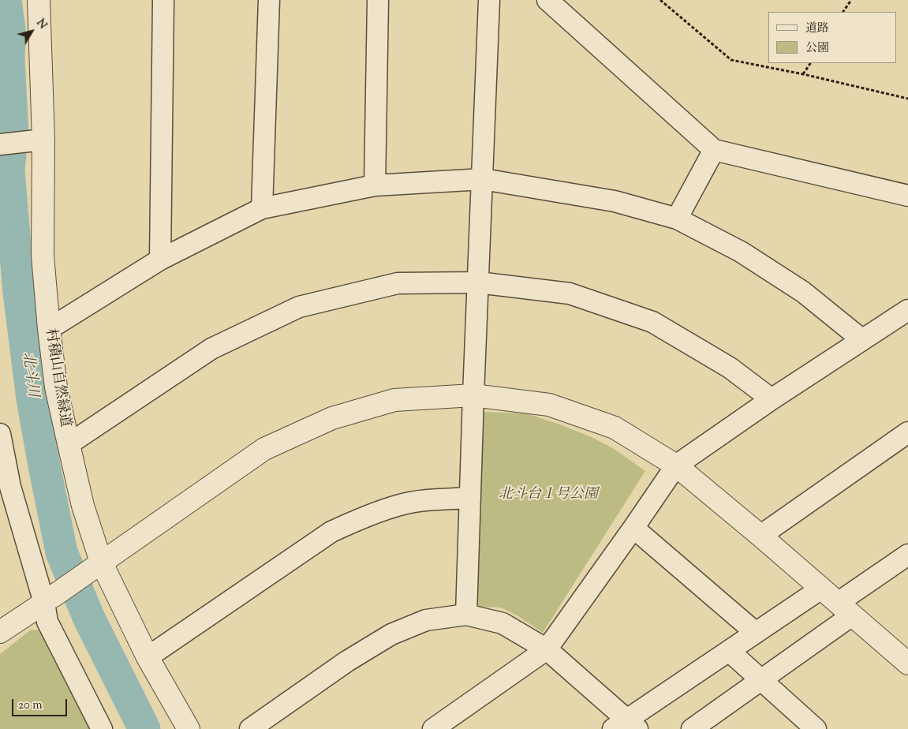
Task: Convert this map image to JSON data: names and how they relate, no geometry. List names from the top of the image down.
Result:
{
  "streets": {
    "street": ["村積山自然緑道"]
  },
  "water": ["北斗川"],
  "parks": ["北斗台１号公園"],
  "legend": ["道路", "公園"],
  "scale_bar": "20 m",
  "north": "top right"
}
